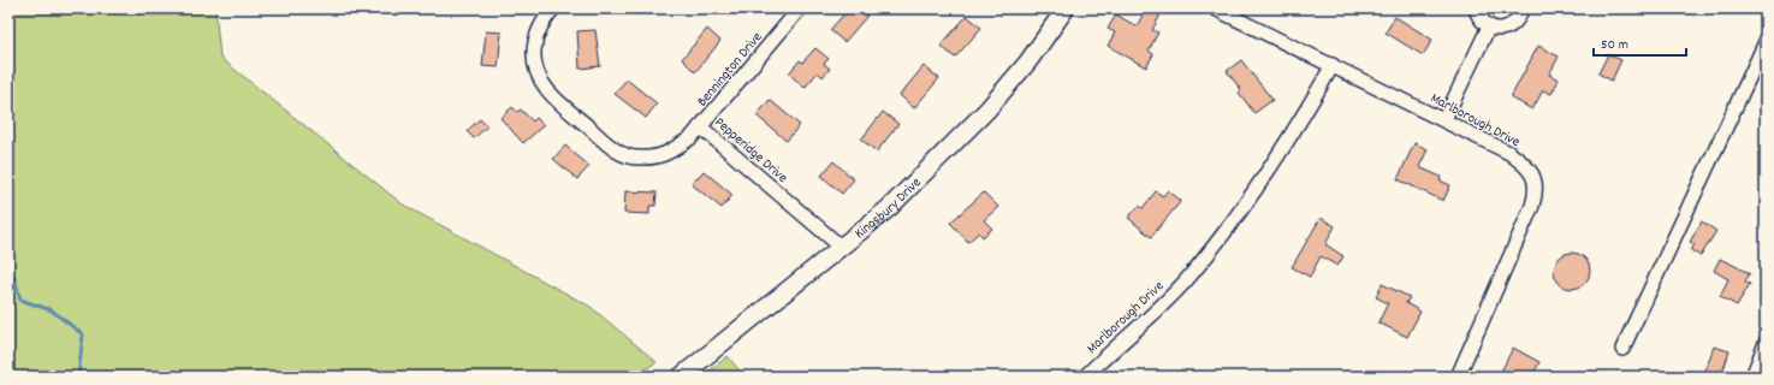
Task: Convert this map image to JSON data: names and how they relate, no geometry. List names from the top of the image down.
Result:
{
  "streets": {
    "street": [
      "Bennington Drive",
      "Marlborough Drive",
      "Pepperidge Drive",
      "Kingsbury Drive"
    ]
  },
  "crossings": [
    ["Bennington Drive", "Pepperidge Drive"],
    ["Pepperidge Drive", "Kingsbury Drive"]
  ],
  "scale_bar": "50 m"
}
